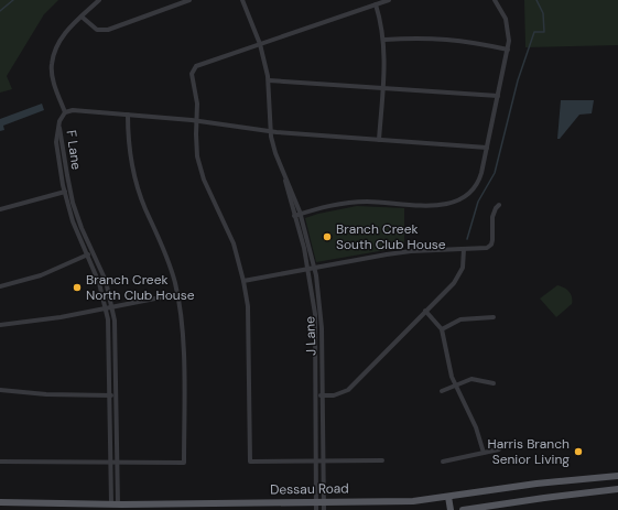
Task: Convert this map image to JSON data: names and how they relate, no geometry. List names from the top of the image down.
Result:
{
  "streets": {
    "main road": ["Dessau Road"],
    "street": ["F Lane", "J Lane"]
  },
  "crossings": [
    ["F Lane", "Dessau Road"],
    ["J Lane", "Dessau Road"]
  ],
  "places": ["Branch Creek South Club House", "Branch Creek North Club House", "Harris Branch Senior Living"]
}
